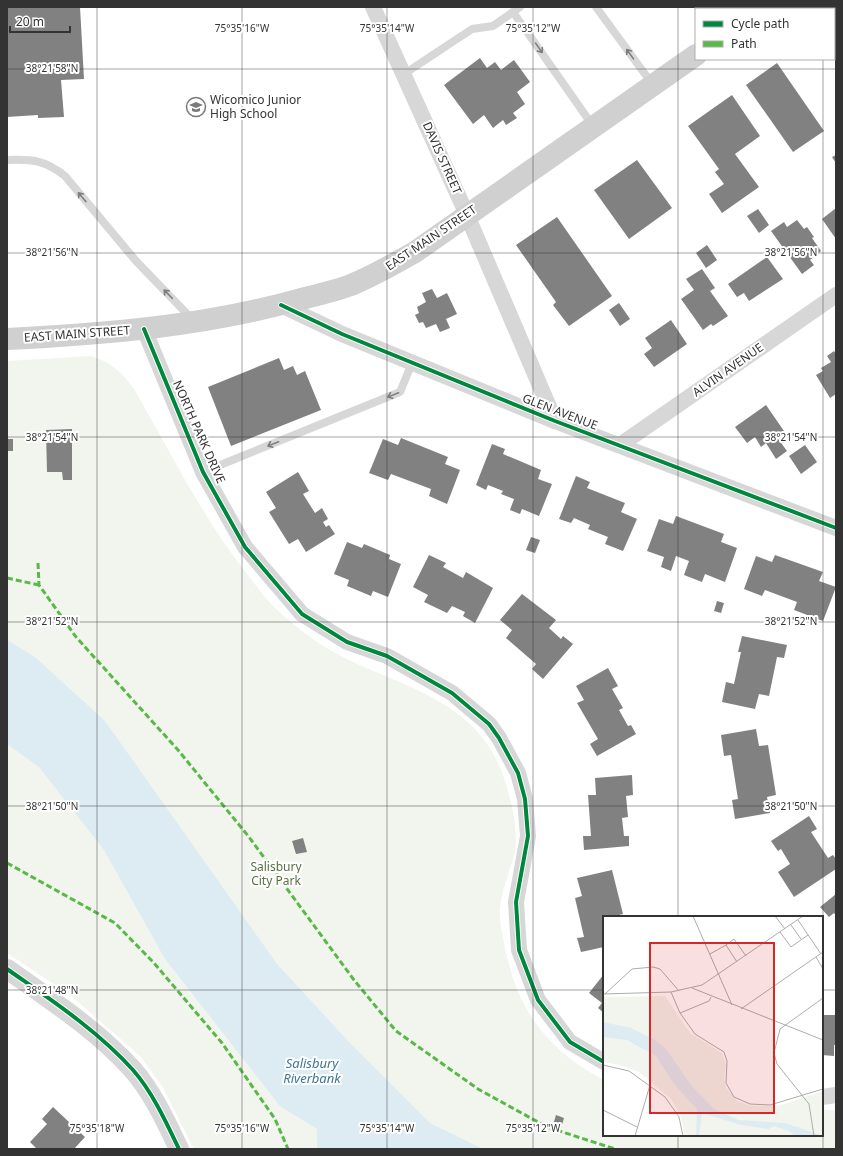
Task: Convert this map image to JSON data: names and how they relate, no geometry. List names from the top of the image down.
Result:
{
  "streets": {
    "main road": ["EAST MAIN STREET"],
    "street": [
      "DAVIS STREET",
      "ALVIN AVENUE",
      "GLEN AVENUE",
      "NORTH PARK DRIVE"
    ]
  },
  "crossings": [
    ["DAVIS STREET", "EAST MAIN STREET"],
    ["DAVIS STREET", "GLEN AVENUE"],
    ["EAST MAIN STREET", "GLEN AVENUE"],
    ["EAST MAIN STREET", "NORTH PARK DRIVE"],
    ["ALVIN AVENUE", "GLEN AVENUE"]
  ],
  "water": ["Salisbury Riverbank"],
  "parks": ["Salisbury City Park"],
  "places": {
    "school or university": ["Wicomico Junior High School"]
  },
  "legend": ["Cycle path", "Path"],
  "scale_bar": "20 m",
  "coordinates": [
    "75°35'16\"W",
    "75°35'14\"W",
    "75°35'12\"W",
    "38°21'58\"N",
    "38°21'56\"N",
    "38°21'54\"N",
    "38°21'52\"N",
    "38°21'50\"N",
    "38°21'48\"N",
    "75°35'18\"W"
  ]
}
